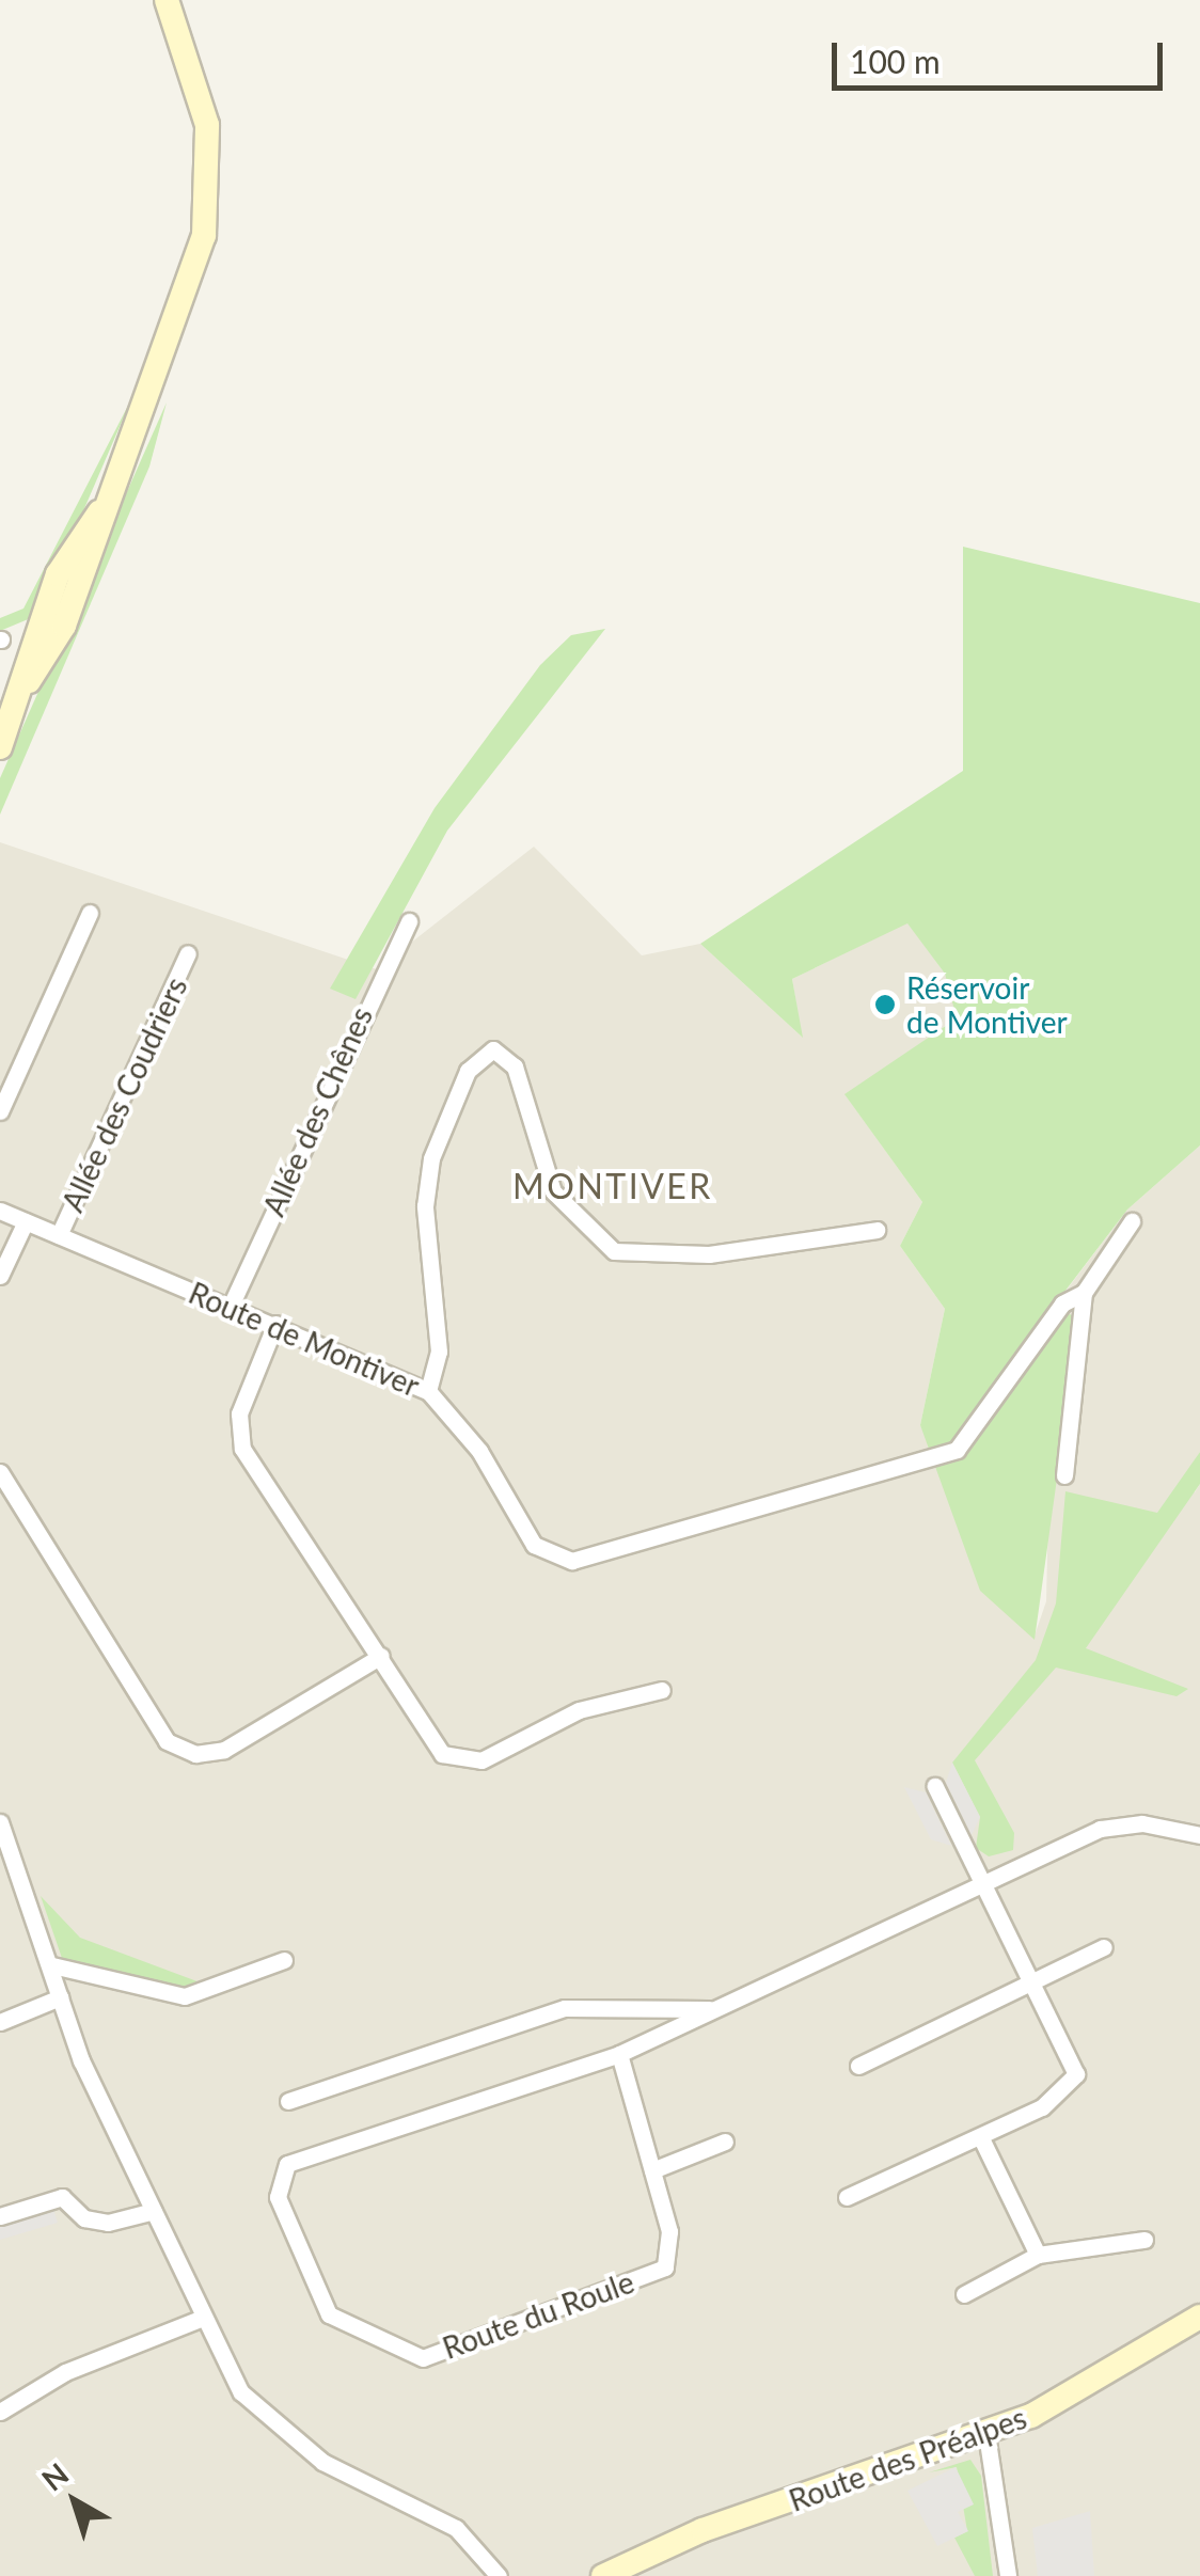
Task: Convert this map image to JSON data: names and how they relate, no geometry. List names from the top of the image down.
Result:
{
  "streets": {
    "main road": ["Route des Préalpes"],
    "street": [
      "Allée des Coudriers",
      "Allée des Chênes",
      "Route de Montiver",
      "Route du Roule"
    ]
  },
  "crossings": [
    ["Allée des Coudriers", "Route de Montiver"],
    ["Allée des Chênes", "Route de Montiver"]
  ],
  "districts": ["MONTIVER"],
  "places": ["Réservoir de Montiver"],
  "scale_bar": "100 m",
  "north": "top left"
}
